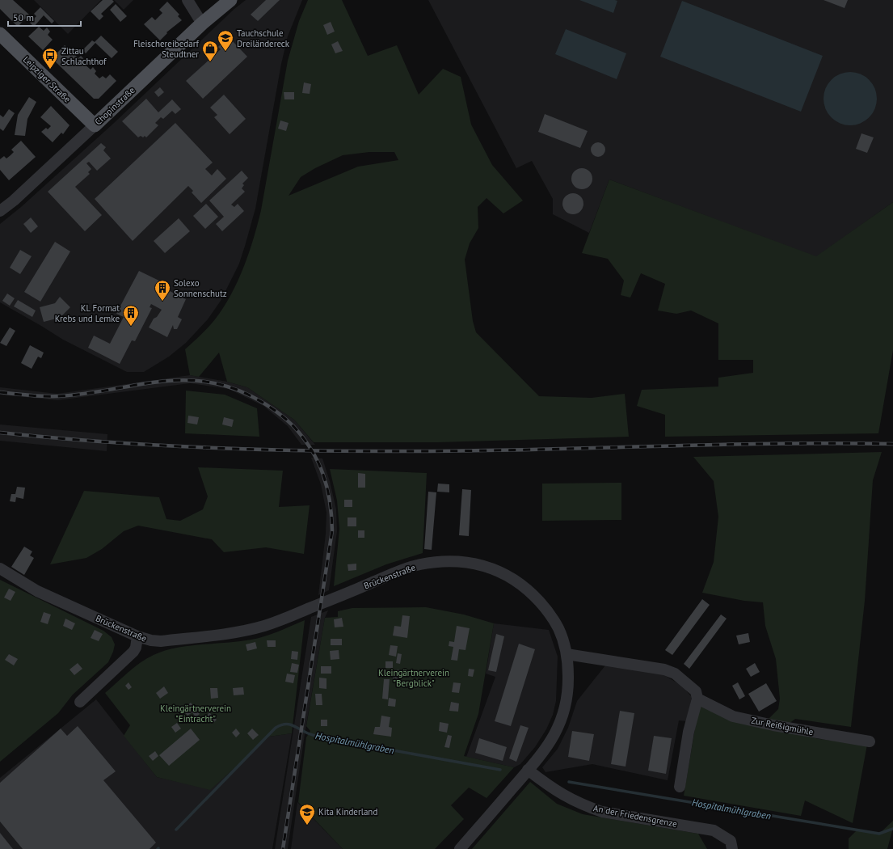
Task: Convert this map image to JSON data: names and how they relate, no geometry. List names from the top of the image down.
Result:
{
  "streets": {
    "main road": ["Leipziger Straße", "Chopinstraße"],
    "street": ["Brückenstraße", "Zur Reißigmühle", "An der Friedensgrenze"]
  },
  "crossings": [
    ["Leipziger Straße", "Chopinstraße"],
    ["Brückenstraße", "Zur Reißigmühle"],
    ["Brückenstraße", "An der Friedensgrenze"]
  ],
  "water": ["Hospitalmühlgraben"],
  "parks": ["Kleingärtnerverein \"Bergblick\"", "Kleingärtnerverein \"Eintracht\""],
  "places": {
    "school or university": ["Tauchschule Dreiländereck", "Kita Kinderland"],
    "shop": ["Fleischereibedarf Steudtner"],
    "bus stop": ["Zittau Schlachthof"],
    "building": ["Solexo Sonnenschutz", "KL Format Krebs und Lemke"]
  },
  "scale_bar": "50 m"
}
